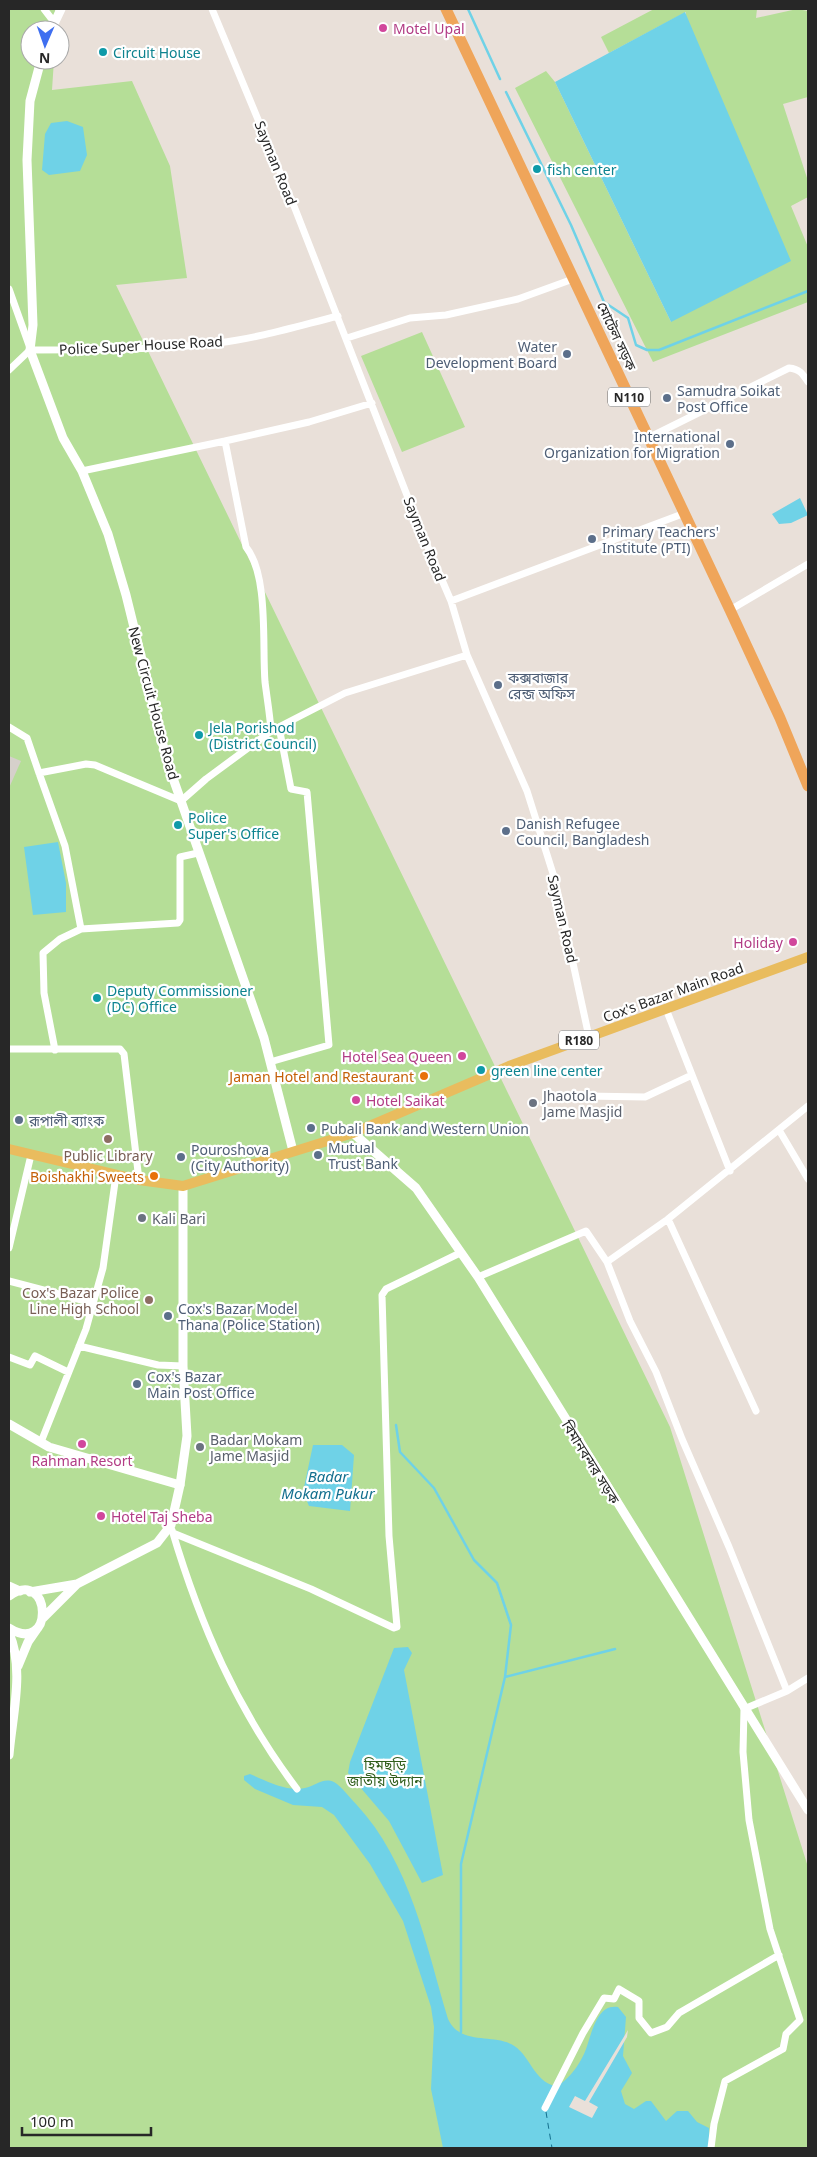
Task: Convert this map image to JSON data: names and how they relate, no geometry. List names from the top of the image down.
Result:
{
  "streets": {
    "highway": ["মোটেল সড়ক", "N110"],
    "main road": ["Cox's Bazar Main Road", "R180"],
    "street": [
      "Sayman Road",
      "Police Super House Road",
      "New Circuit House Road",
      "বিমানবন্দর সড়ক"
    ]
  },
  "crossings": [
    ["Sayman Road", "Police Super House Road"],
    ["Sayman Road", "Cox's Bazar Main Road"],
    ["Police Super House Road", "New Circuit House Road"],
    ["New Circuit House Road", "R180"],
    ["Cox's Bazar Main Road", "R180"],
    ["Cox's Bazar Main Road", "বিমানবন্দর সড়ক"],
    ["R180", "বিমানবন্দর সড়ক"]
  ],
  "water": ["Badar Mokam Pukur"],
  "parks": ["হিমছড়ি জাতীয় উদ্যান"],
  "places": [
    "Motel Upal",
    "Circuit House",
    "fish center",
    "Water Development Board",
    "Samudra Soikat Post Office",
    "International Organization for Migration",
    "Primary Teachers' Institute (PTI)",
    "কক্সবাজার রেন্জ অফিস",
    "Jela Porishod (District Council)",
    "Police Super's Office",
    "Danish Refugee Council, Bangladesh",
    "Holiday",
    "Deputy Commissioner (DC) Office",
    "Hotel Sea Queen",
    "green line center",
    "Jaman Hotel and Restaurant",
    "Hotel Saikat",
    "Jhaotola Jame Masjid",
    "রূপালী ব্যাংক",
    "Pubali Bank and Western Union",
    "Public Library",
    "Mutual Trust Bank",
    "Pouroshova (City Authority)",
    "Boishakhi Sweets",
    "Kali Bari",
    "Cox's Bazar Police Line High School",
    "Cox's Bazar Model Thana (Police Station)",
    "Cox's Bazar Main Post Office",
    "Rahman Resort",
    "Badar Mokam Jame Masjid",
    "Hotel Taj Sheba"
  ],
  "scale_bar": "100 m",
  "north": "bottom"
}
